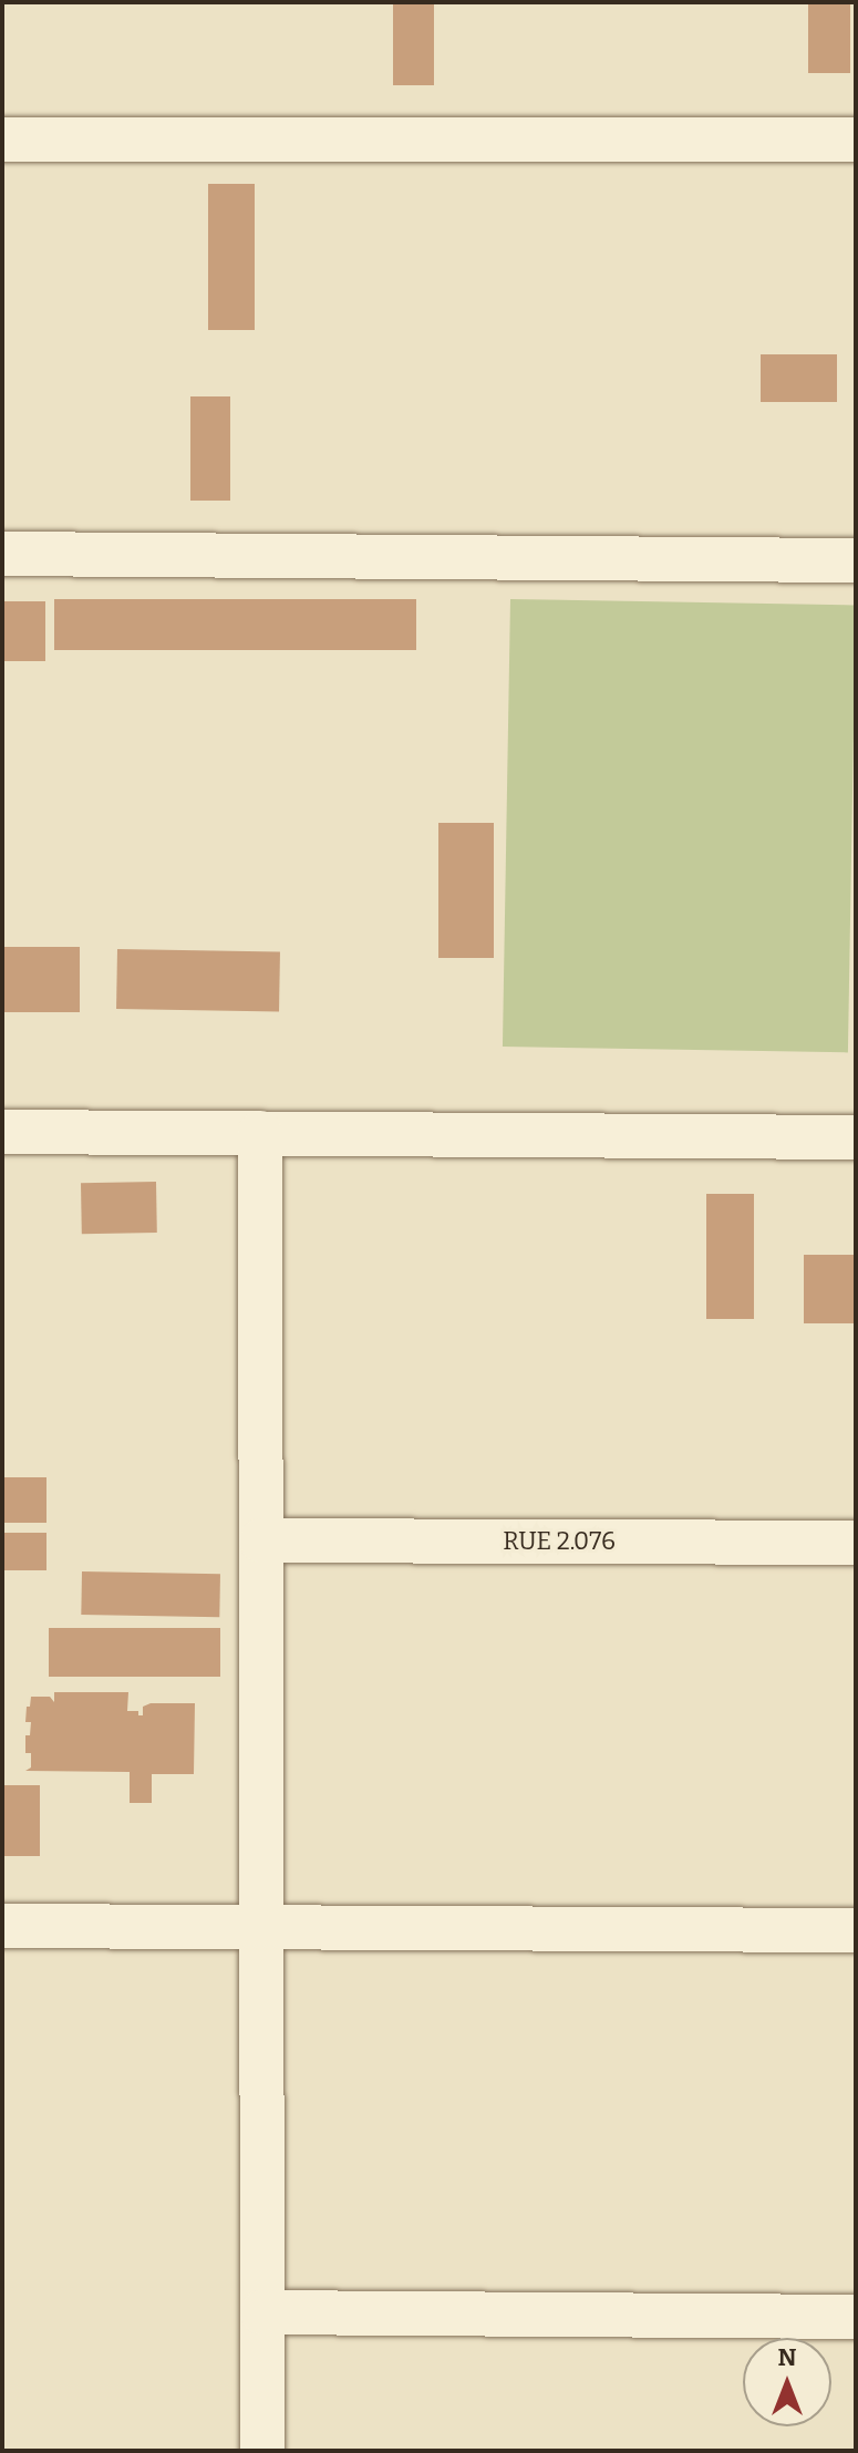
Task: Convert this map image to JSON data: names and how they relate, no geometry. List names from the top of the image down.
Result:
{
  "streets": {
    "street": ["RUE 2.076"]
  },
  "north": "top"
}
